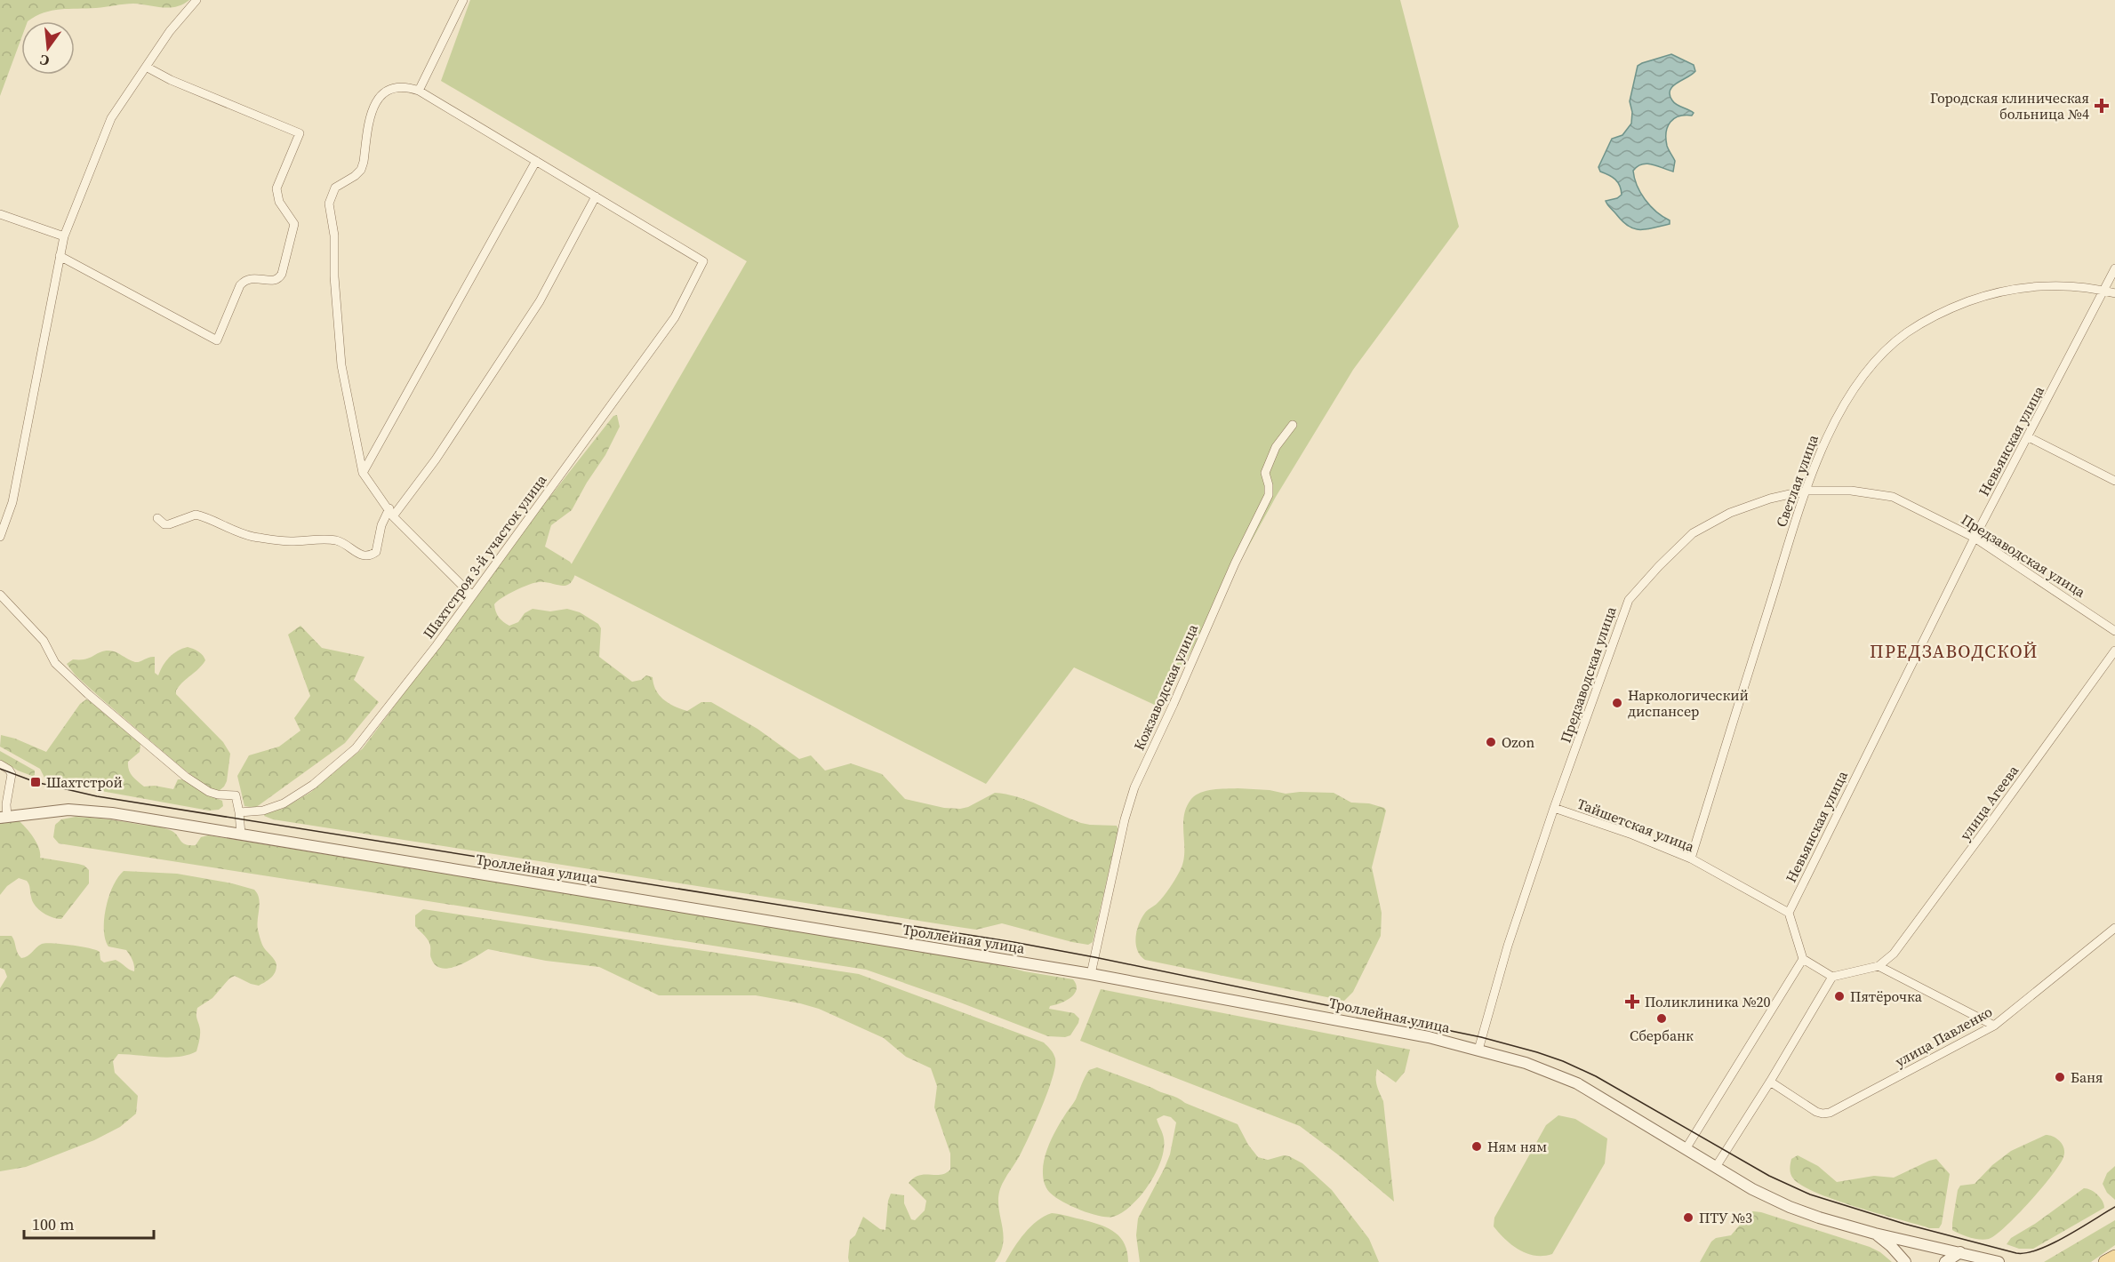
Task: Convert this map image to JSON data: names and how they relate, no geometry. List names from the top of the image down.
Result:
{
  "streets": {
    "street": [
      "Невьянская улица",
      "Светлая улица",
      "Предзаводская улица",
      "Шахтстроя 3-й участок улица",
      "Кожзаводская улица",
      "улица Агеева",
      "Тайшетская улица",
      "Троллейная улица",
      "улица Павленко"
    ]
  },
  "crossings": [
    ["Невьянская улица", "Светлая улица"],
    ["Невьянская улица", "Предзаводская улица"],
    ["Невьянская улица", "Тайшетская улица"],
    ["Светлая улица", "Предзаводская улица"],
    ["Светлая улица", "Тайшетская улица"],
    ["Предзаводская улица", "Тайшетская улица"],
    ["Предзаводская улица", "Троллейная улица"],
    ["Кожзаводская улица", "Троллейная улица"]
  ],
  "districts": ["ПРЕДЗАВОДСКОЙ"],
  "places": {
    "health": ["Городская клиническая больница №4", "Поликлиника №20"],
    "other": [
      "Наркологический диспансер",
      "Ozon",
      "Пятёрочка",
      "Сбербанк",
      "Баня",
      "Ням ням",
      "ПТУ №3"
    ],
    "transit": ["Шахтстрой"]
  },
  "scale_bar": "100 m",
  "north": "bottom"
}
